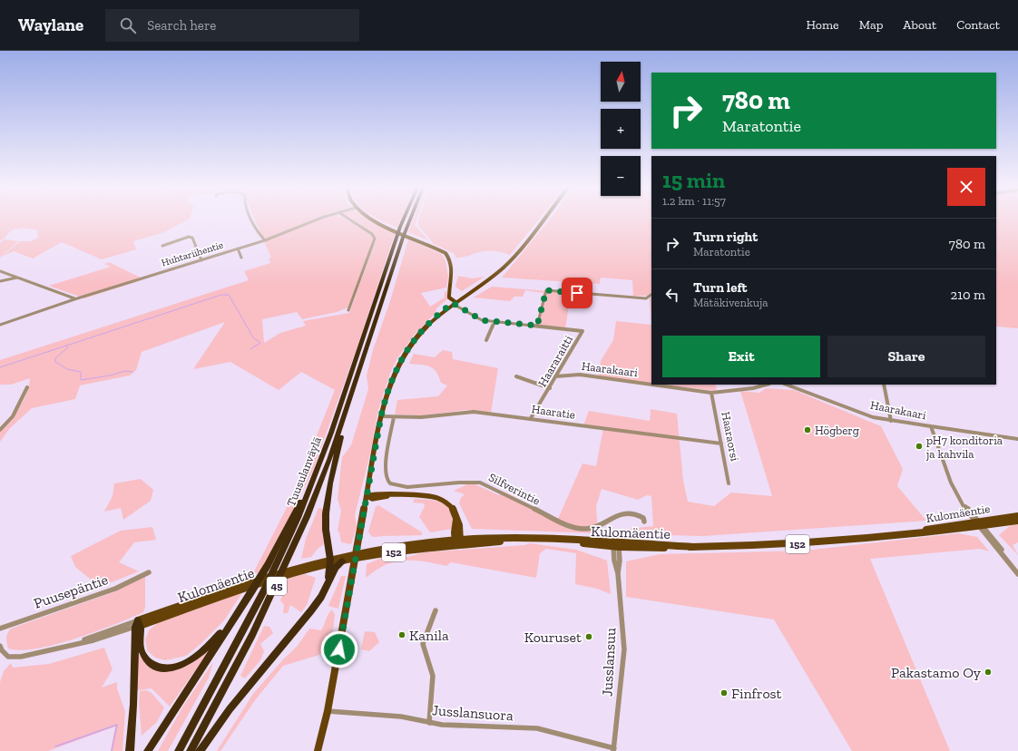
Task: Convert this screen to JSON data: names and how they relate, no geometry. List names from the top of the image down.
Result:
{
  "streets": {
    "highway": ["Tuusulanväylä", "45"],
    "main road": ["Kulomäentie", "152"],
    "street": [
      "Huhtariihentie",
      "Haararaitti",
      "Haarakaari",
      "Haaratie",
      "Haaraorsi",
      "Silfverintie",
      "Puusepäntie",
      "Jusslansuu",
      "Jusslansuora"
    ]
  },
  "crossings": [
    ["Haararaitti", "Haarakaari"],
    ["Haararaitti", "Haaratie"],
    ["Haarakaari", "Haaraorsi"],
    ["Haarakaari", "Kulomäentie"],
    ["Haaratie", "Haaraorsi"],
    ["Haaratie", "Silfverintie"],
    ["Kulomäentie", "Jusslansuu"],
    ["Jusslansuu", "Jusslansuora"]
  ],
  "places": [
    "Högberg",
    "pH7 konditoria ja kahvila",
    "Kanila",
    "Kouruset",
    "Pakastamo Oy",
    "Finfrost"
  ],
  "north": "top",
  "page": {
    "header": "Waylane",
    "search": "Search here",
    "nav": [
      "Home",
      "Map",
      "About",
      "Contact"
    ],
    "map_buttons": ["+", "−"],
    "turn": ["780 m", "Maratontie"],
    "heading": ["15 min", "1.2 km · 11:57"],
    "list": [
      {
        "name": "Turn right",
        "note": "Maratontie",
        "value": "780 m"
      },
      {
        "name": "Turn left",
        "note": "Mätäkivenkuja",
        "value": "210 m"
      }
    ],
    "buttons": ["Exit", "Share"]
  }
}
